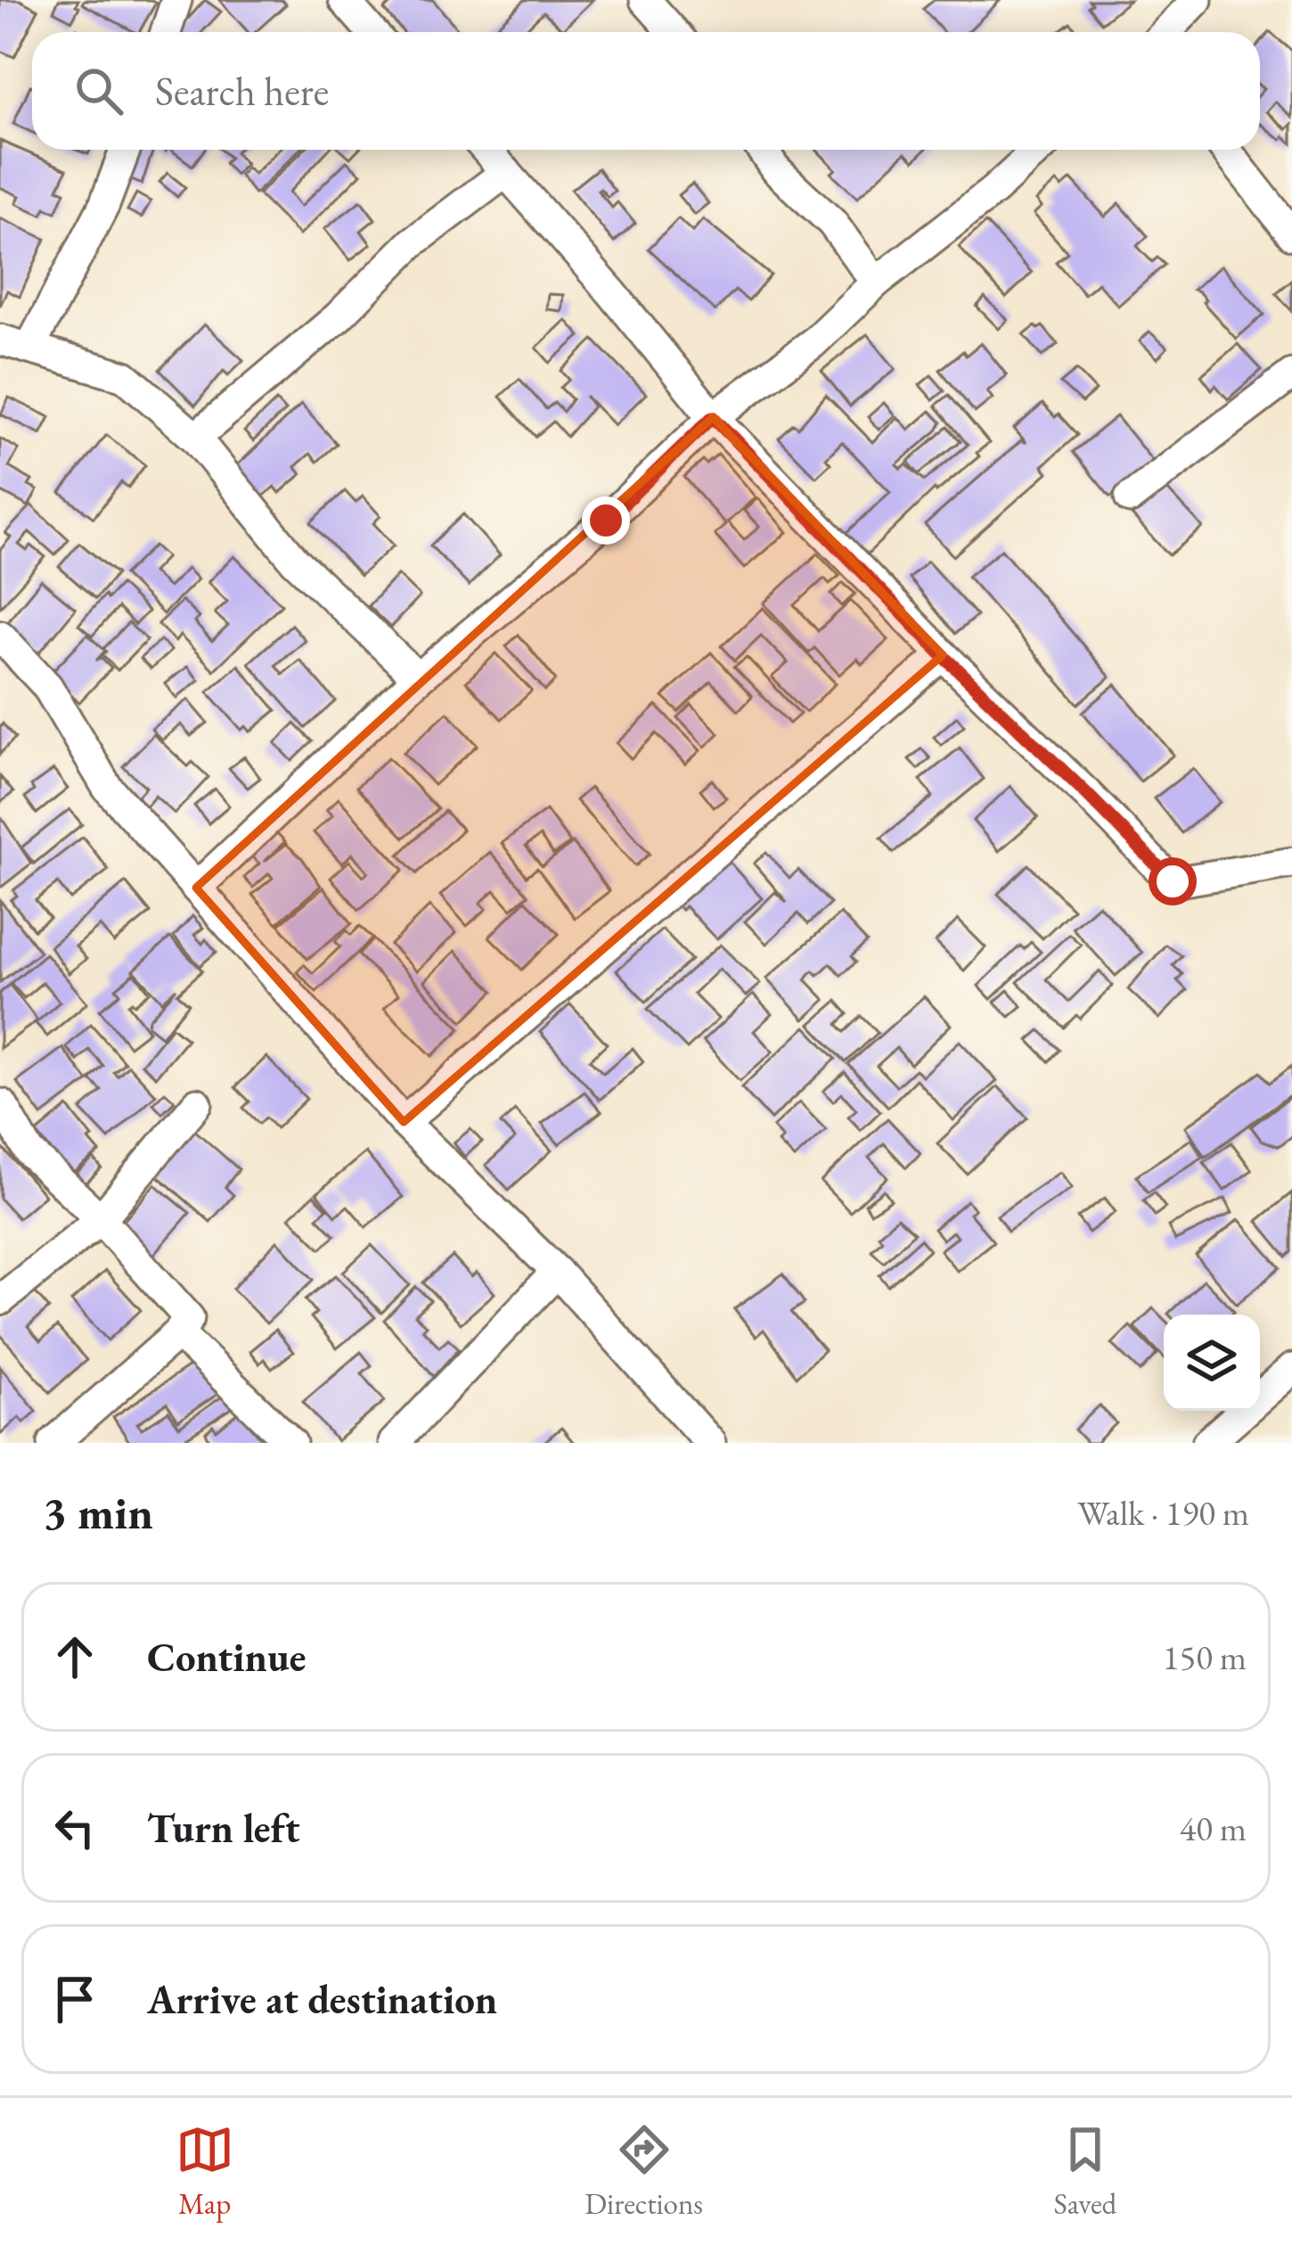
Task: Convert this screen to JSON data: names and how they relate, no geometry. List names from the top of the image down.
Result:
{
  "page": {
    "search": "Search here",
    "heading": ["3 min", "Walk · 190 m"],
    "list": [
      ["Continue", "150 m"],
      ["Turn left", "40 m"],
      "Arrive at destination"
    ],
    "nav": ["Map", "Directions", "Saved"]
  }
}
